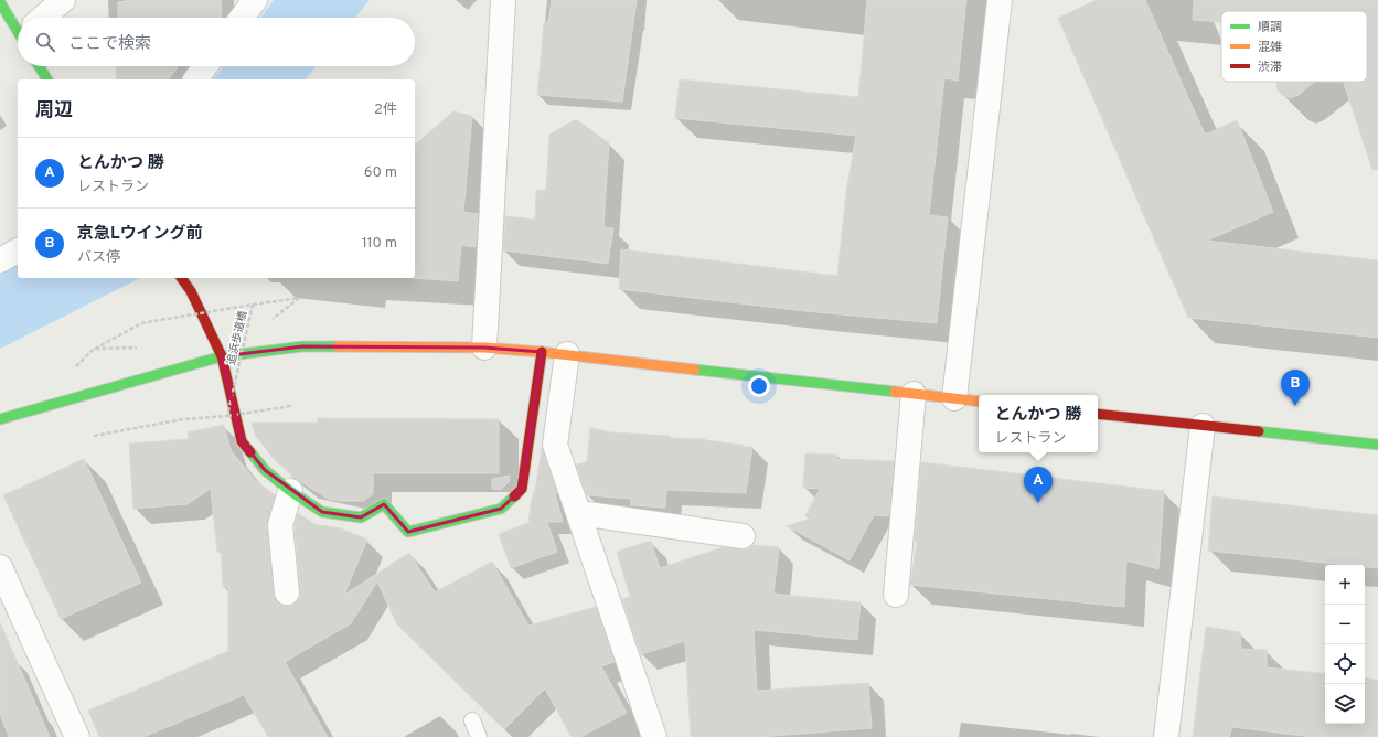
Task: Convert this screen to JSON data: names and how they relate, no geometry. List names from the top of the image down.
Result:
{
  "streets": {
    "path": ["追浜歩道橋"]
  },
  "legend": ["順調", "混雑", "渋滞"],
  "page": {
    "search": "ここで検索",
    "heading": ["周辺", "2件"],
    "list": [
      {
        "mark": "A",
        "name": "とんかつ 勝",
        "note": "レストラン",
        "value": "60 m"
      },
      {
        "mark": "B",
        "name": "京急Lウイング前",
        "note": "バス停",
        "value": "110 m"
      }
    ],
    "pins": ["B", "A"],
    "popup": ["とんかつ 勝", "レストラン"],
    "map_buttons": ["+", "−"]
  }
}
